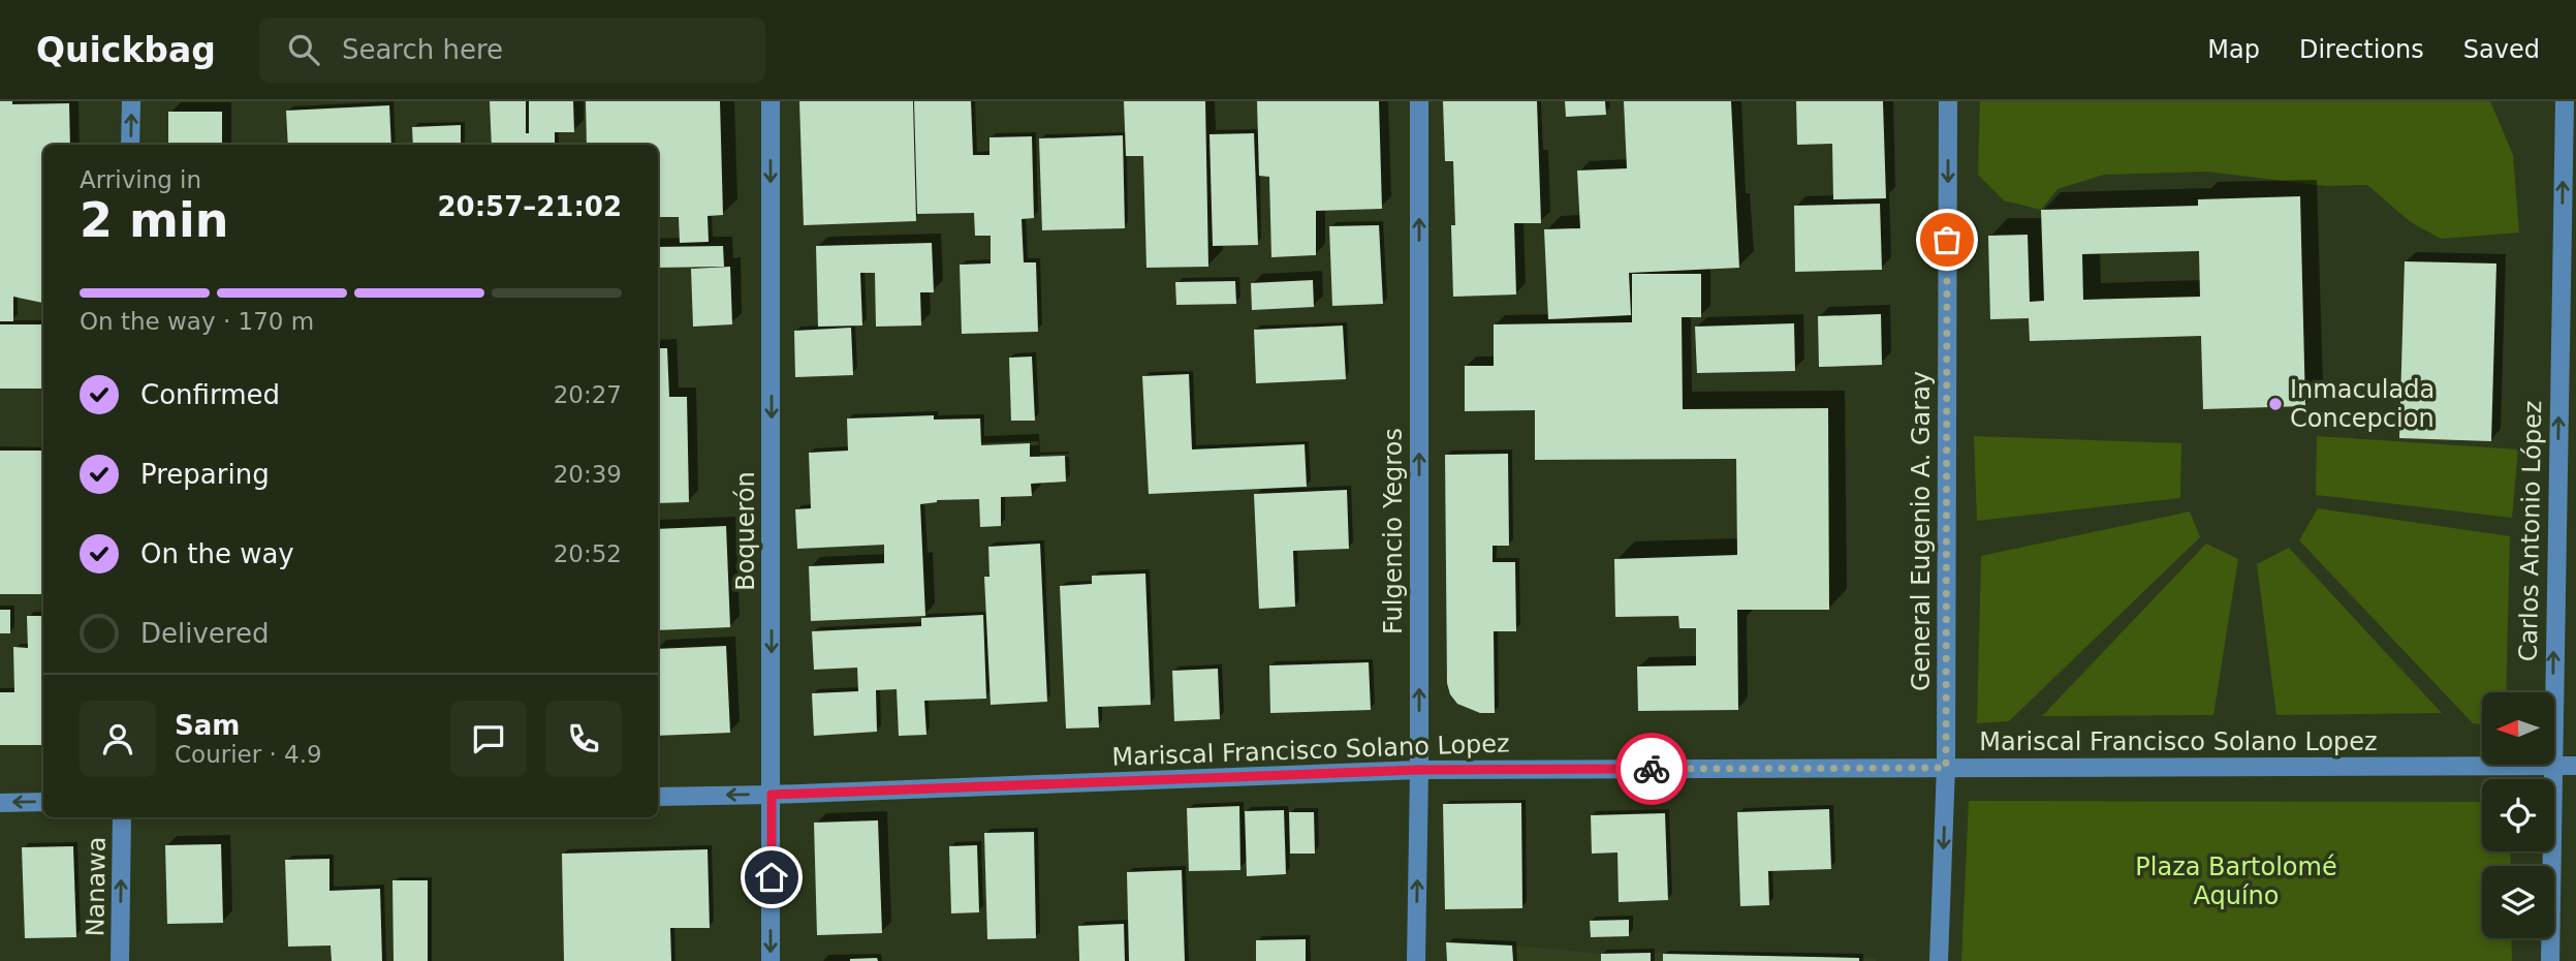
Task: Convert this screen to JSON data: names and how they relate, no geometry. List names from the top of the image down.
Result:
{
  "streets": {
    "street": [
      "Boquerón",
      "Fulgencio Yegros",
      "General Eugenio A. Garay",
      "Carlos Antonio López",
      "Mariscal Francisco Solano Lopez",
      "Nanawa"
    ]
  },
  "crossings": [
    ["Boquerón", "Mariscal Francisco Solano Lopez"],
    ["Fulgencio Yegros", "Mariscal Francisco Solano Lopez"],
    ["General Eugenio A. Garay", "Mariscal Francisco Solano Lopez"],
    ["Carlos Antonio López", "Mariscal Francisco Solano Lopez"]
  ],
  "one_way": [
    "Boquerón",
    "Fulgencio Yegros",
    "General Eugenio A. Garay",
    "Carlos Antonio López",
    "Nanawa"
  ],
  "parks": ["Plaza Bartolomé Aquíno"],
  "places": ["Inmaculada Concepcion"],
  "north": "left",
  "page": {
    "header": "Quickbag",
    "search": "Search here",
    "nav": ["Map", "Directions", "Saved"],
    "heading": ["2 min", "Arriving in", "20:57–21:02"],
    "panel": ["Sam", "Courier · 4.9"],
    "bar": "On the way · 170 m",
    "list": [
      ["Confirmed", "20:27"],
      ["Preparing", "20:39"],
      ["On the way", "20:52"],
      "Delivered"
    ]
  }
}
